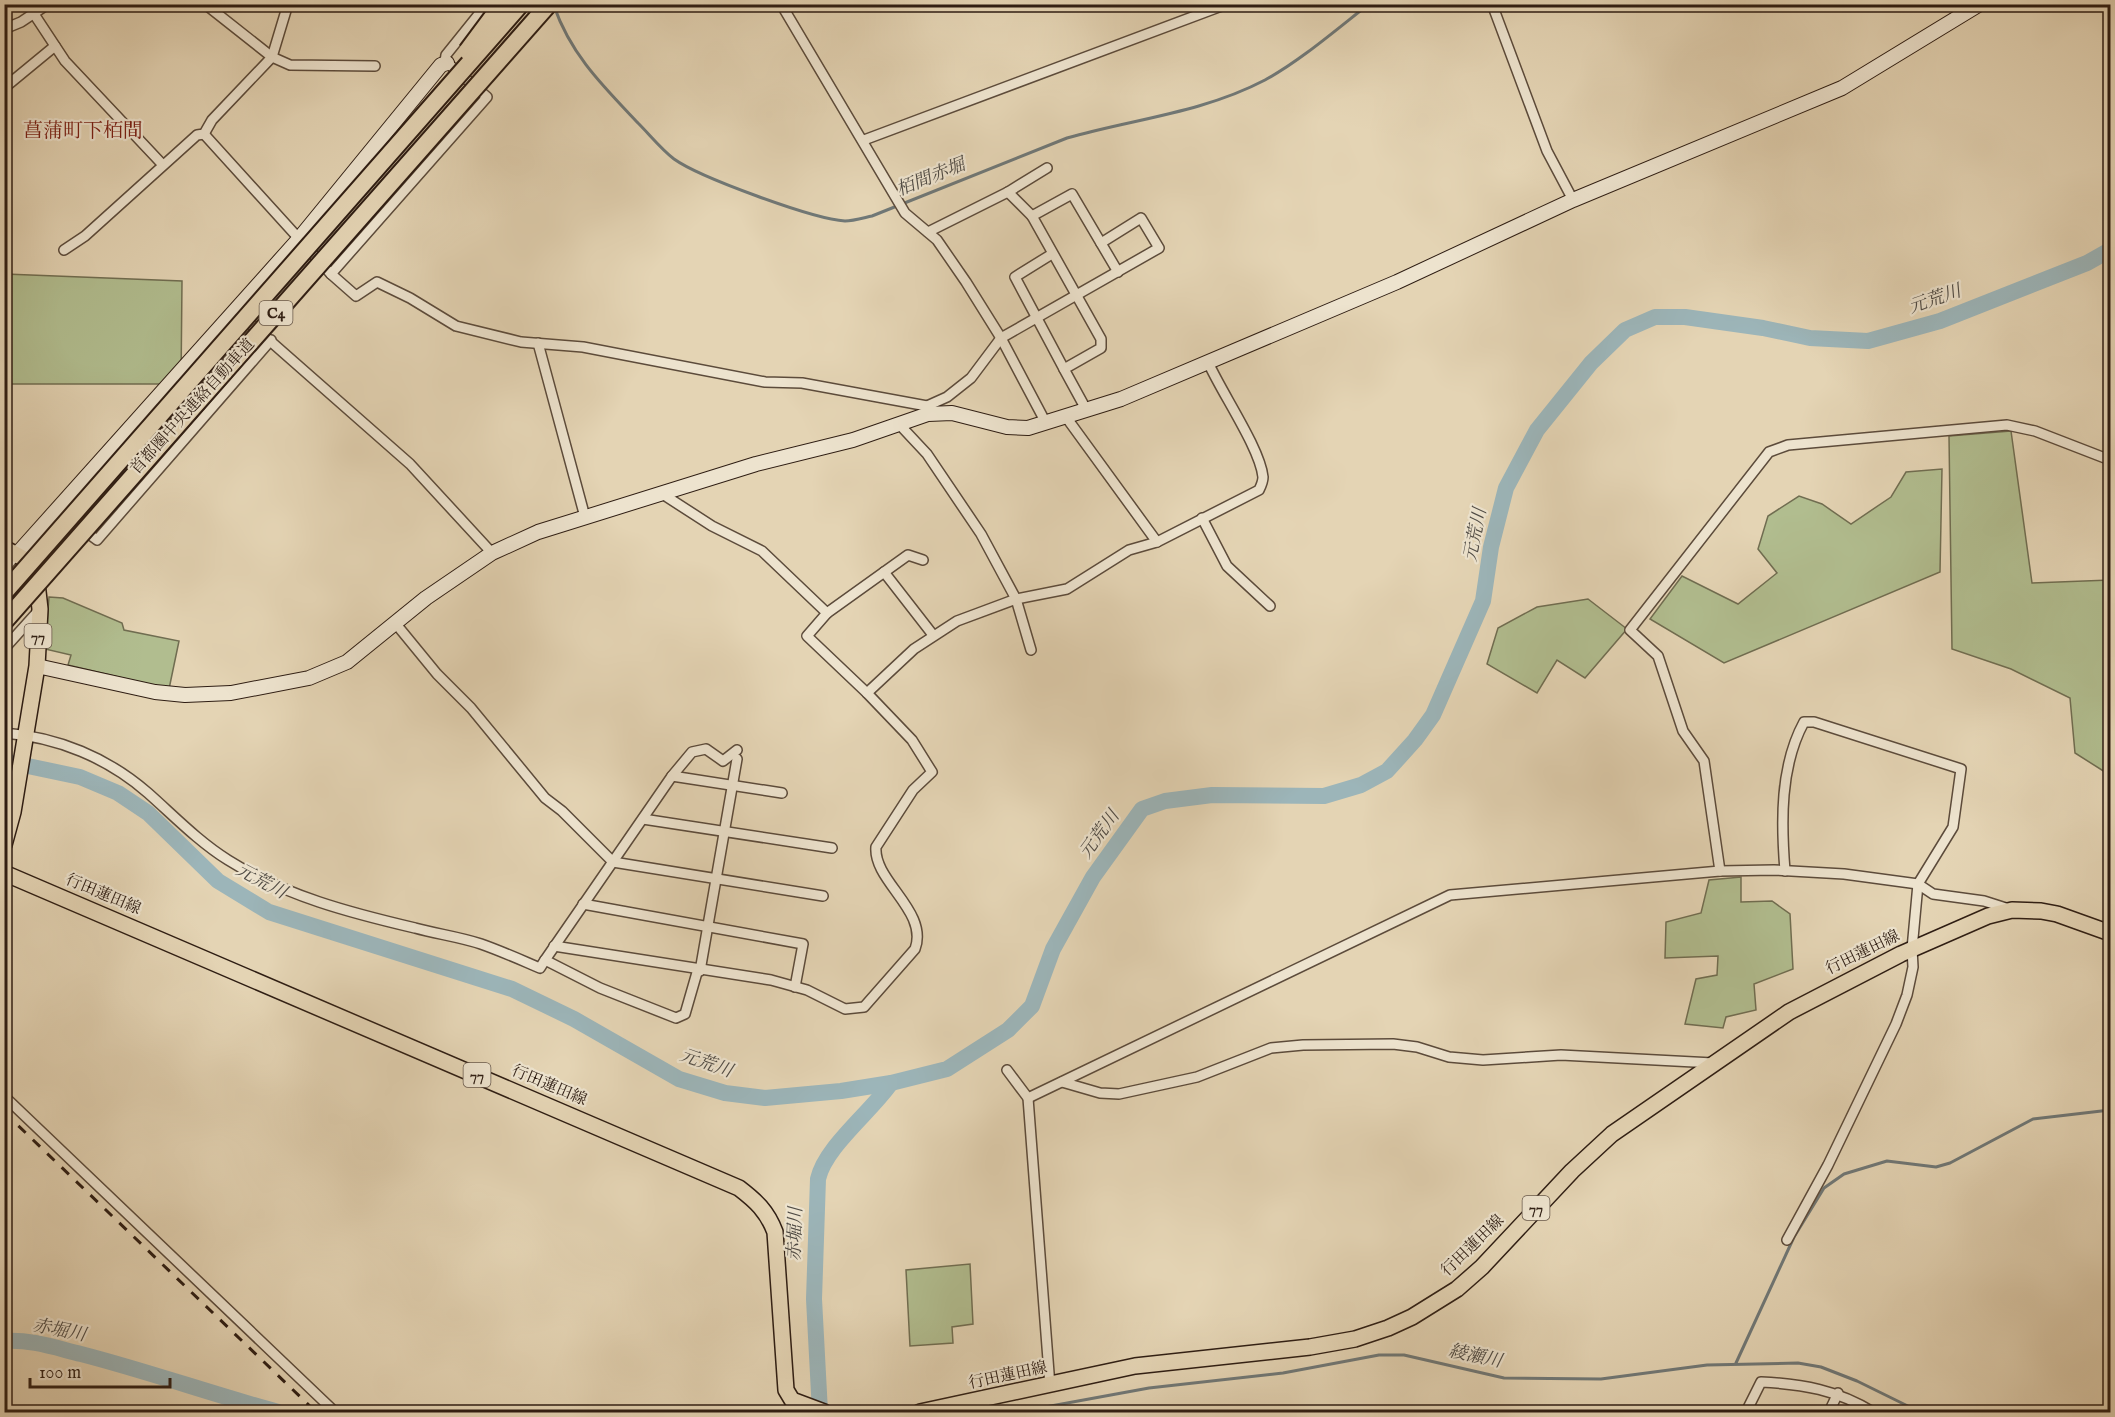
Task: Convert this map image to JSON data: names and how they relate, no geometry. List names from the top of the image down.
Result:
{
  "streets": {
    "highway": ["C4", "首都圏中央連絡自動車道"],
    "main road": ["77", "行田蓮田線"]
  },
  "districts": ["菖蒲町下栢間"],
  "water": [
    "栢間赤堀",
    "元荒川",
    "赤堀川",
    "綾瀬川"
  ],
  "scale_bar": "100 m"
}
